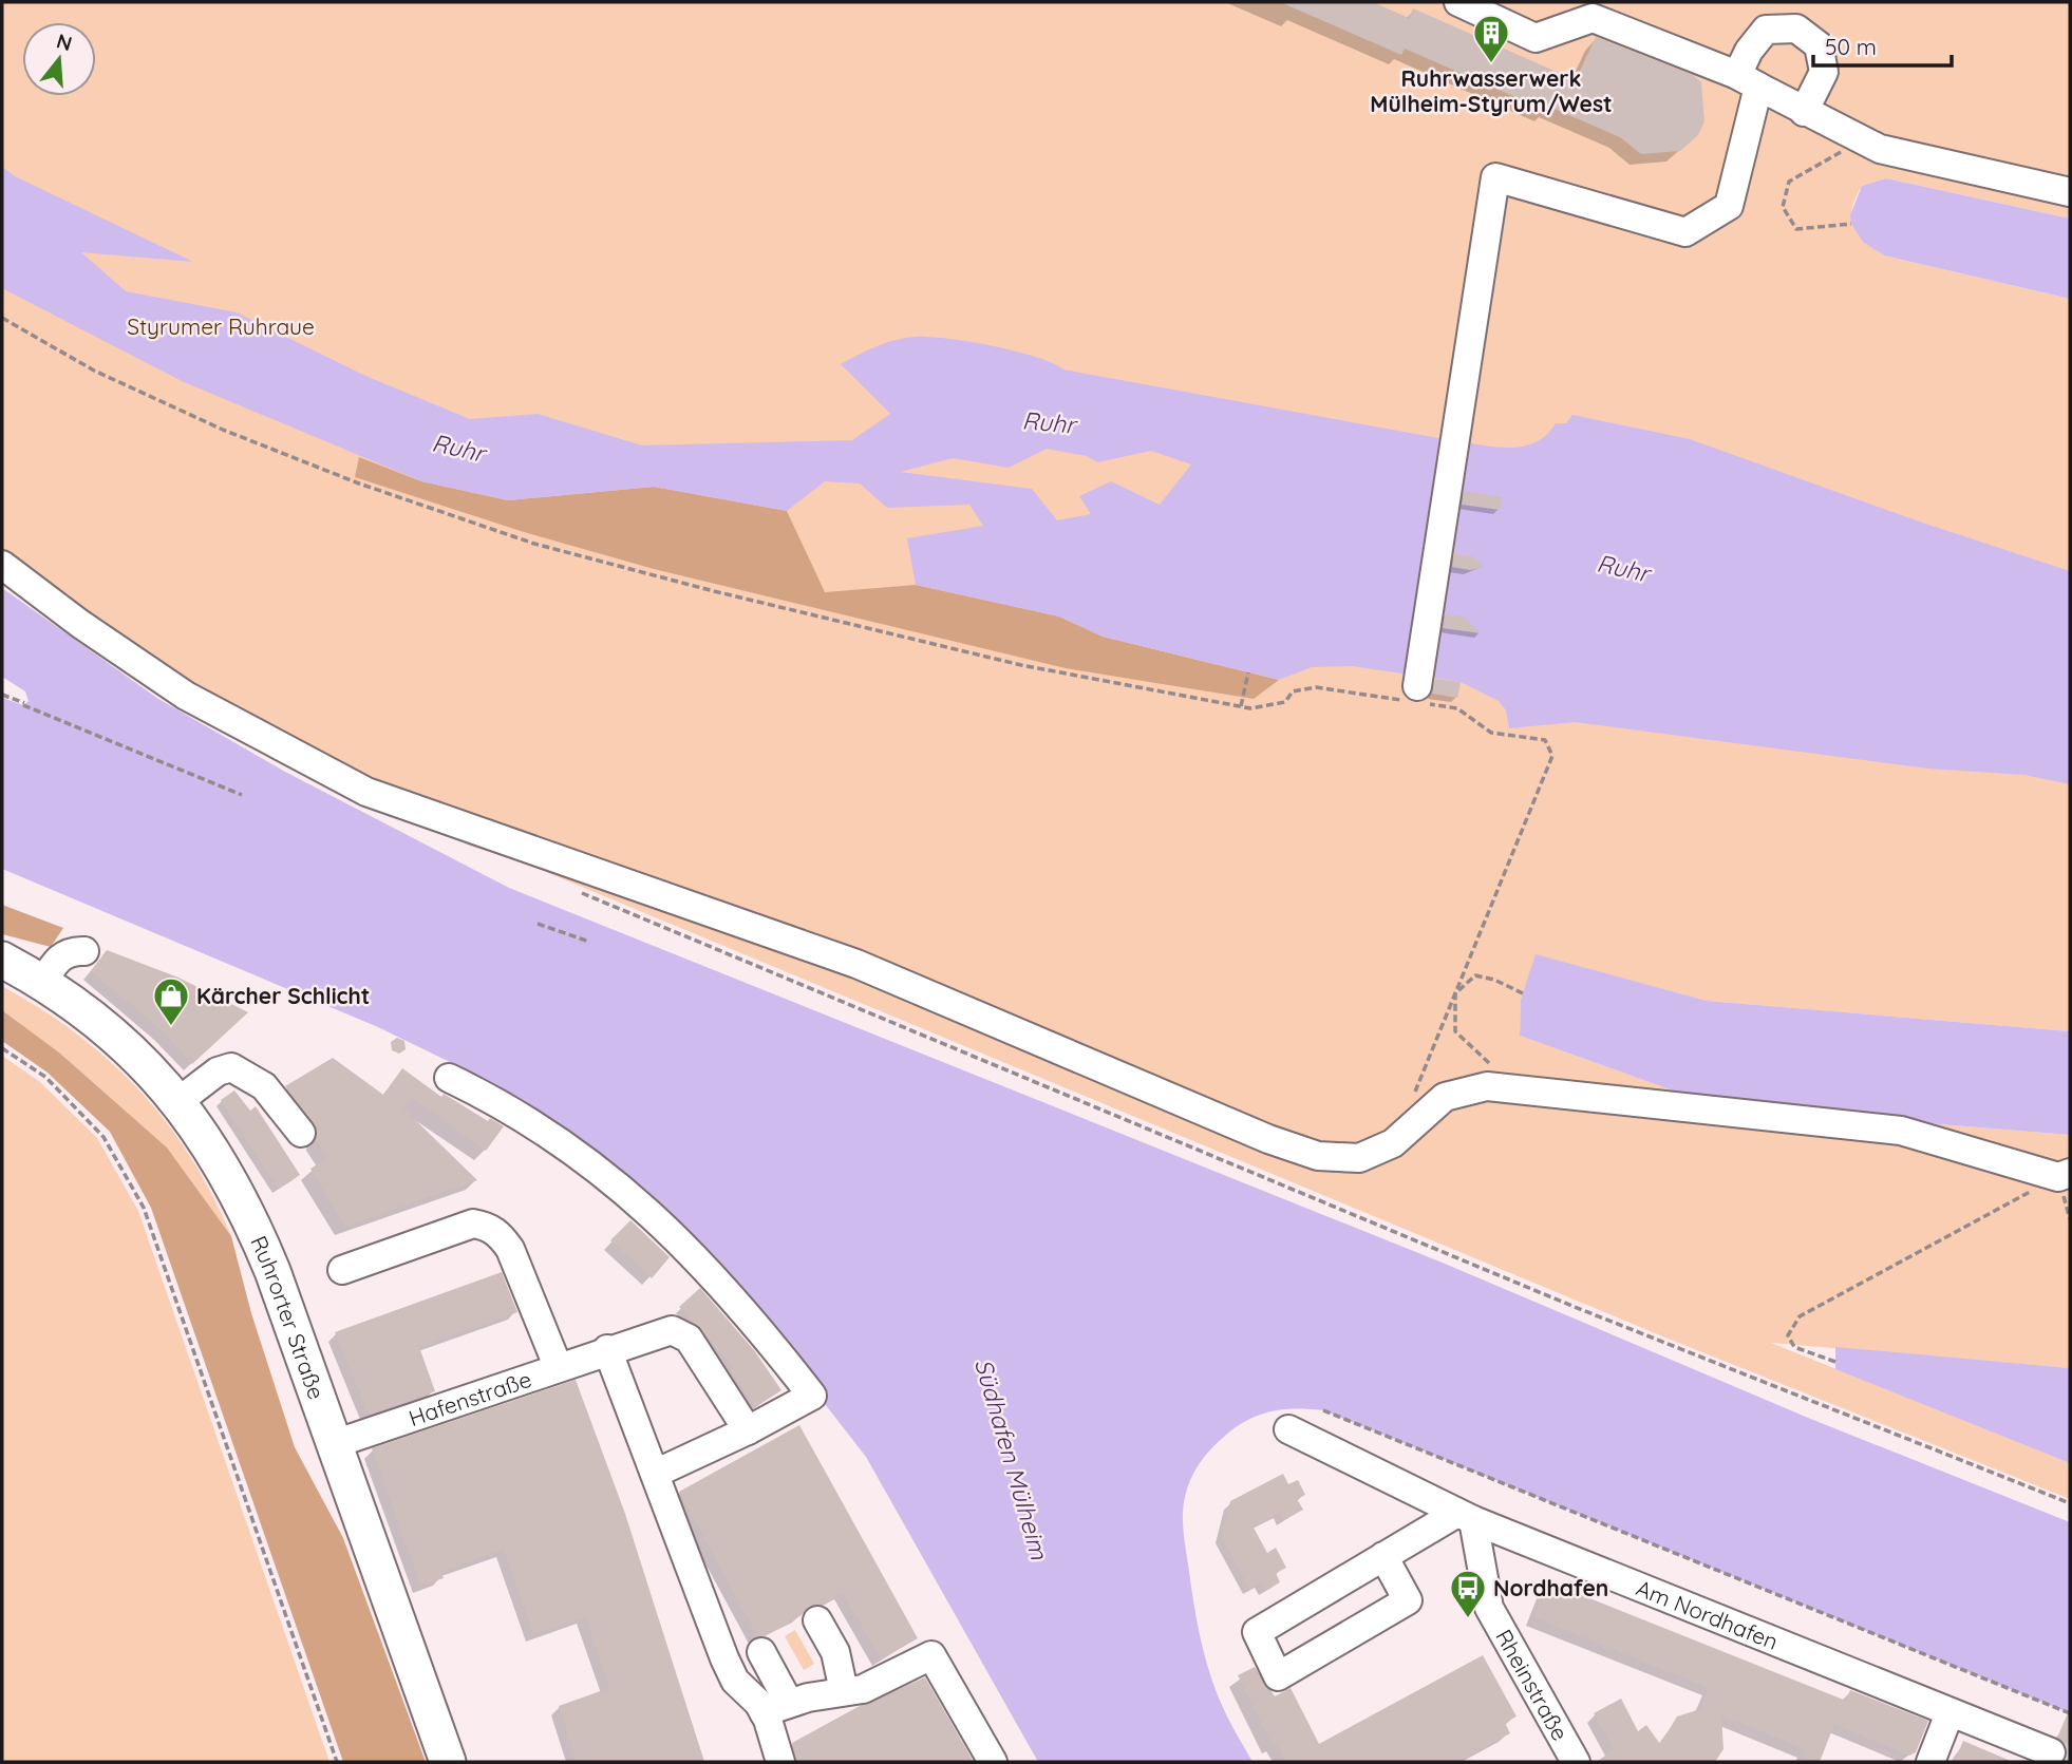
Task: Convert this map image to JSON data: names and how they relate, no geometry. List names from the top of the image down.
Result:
{
  "streets": {
    "main road": ["Ruhrorter Straße"],
    "street": ["Hafenstraße", "Am Nordhafen", "Rheinstraße"]
  },
  "crossings": [
    ["Ruhrorter Straße", "Hafenstraße"],
    ["Am Nordhafen", "Rheinstraße"]
  ],
  "water": ["Ruhr", "Südhafen Mülheim"],
  "parks": ["Styrumer Ruhraue"],
  "places": {
    "building": ["Ruhrwasserwerk Mülheim-Styrum/West"],
    "shop": ["Kärcher Schlicht"],
    "bus stop": ["Nordhafen"]
  },
  "scale_bar": "50 m",
  "north": "top"
}
